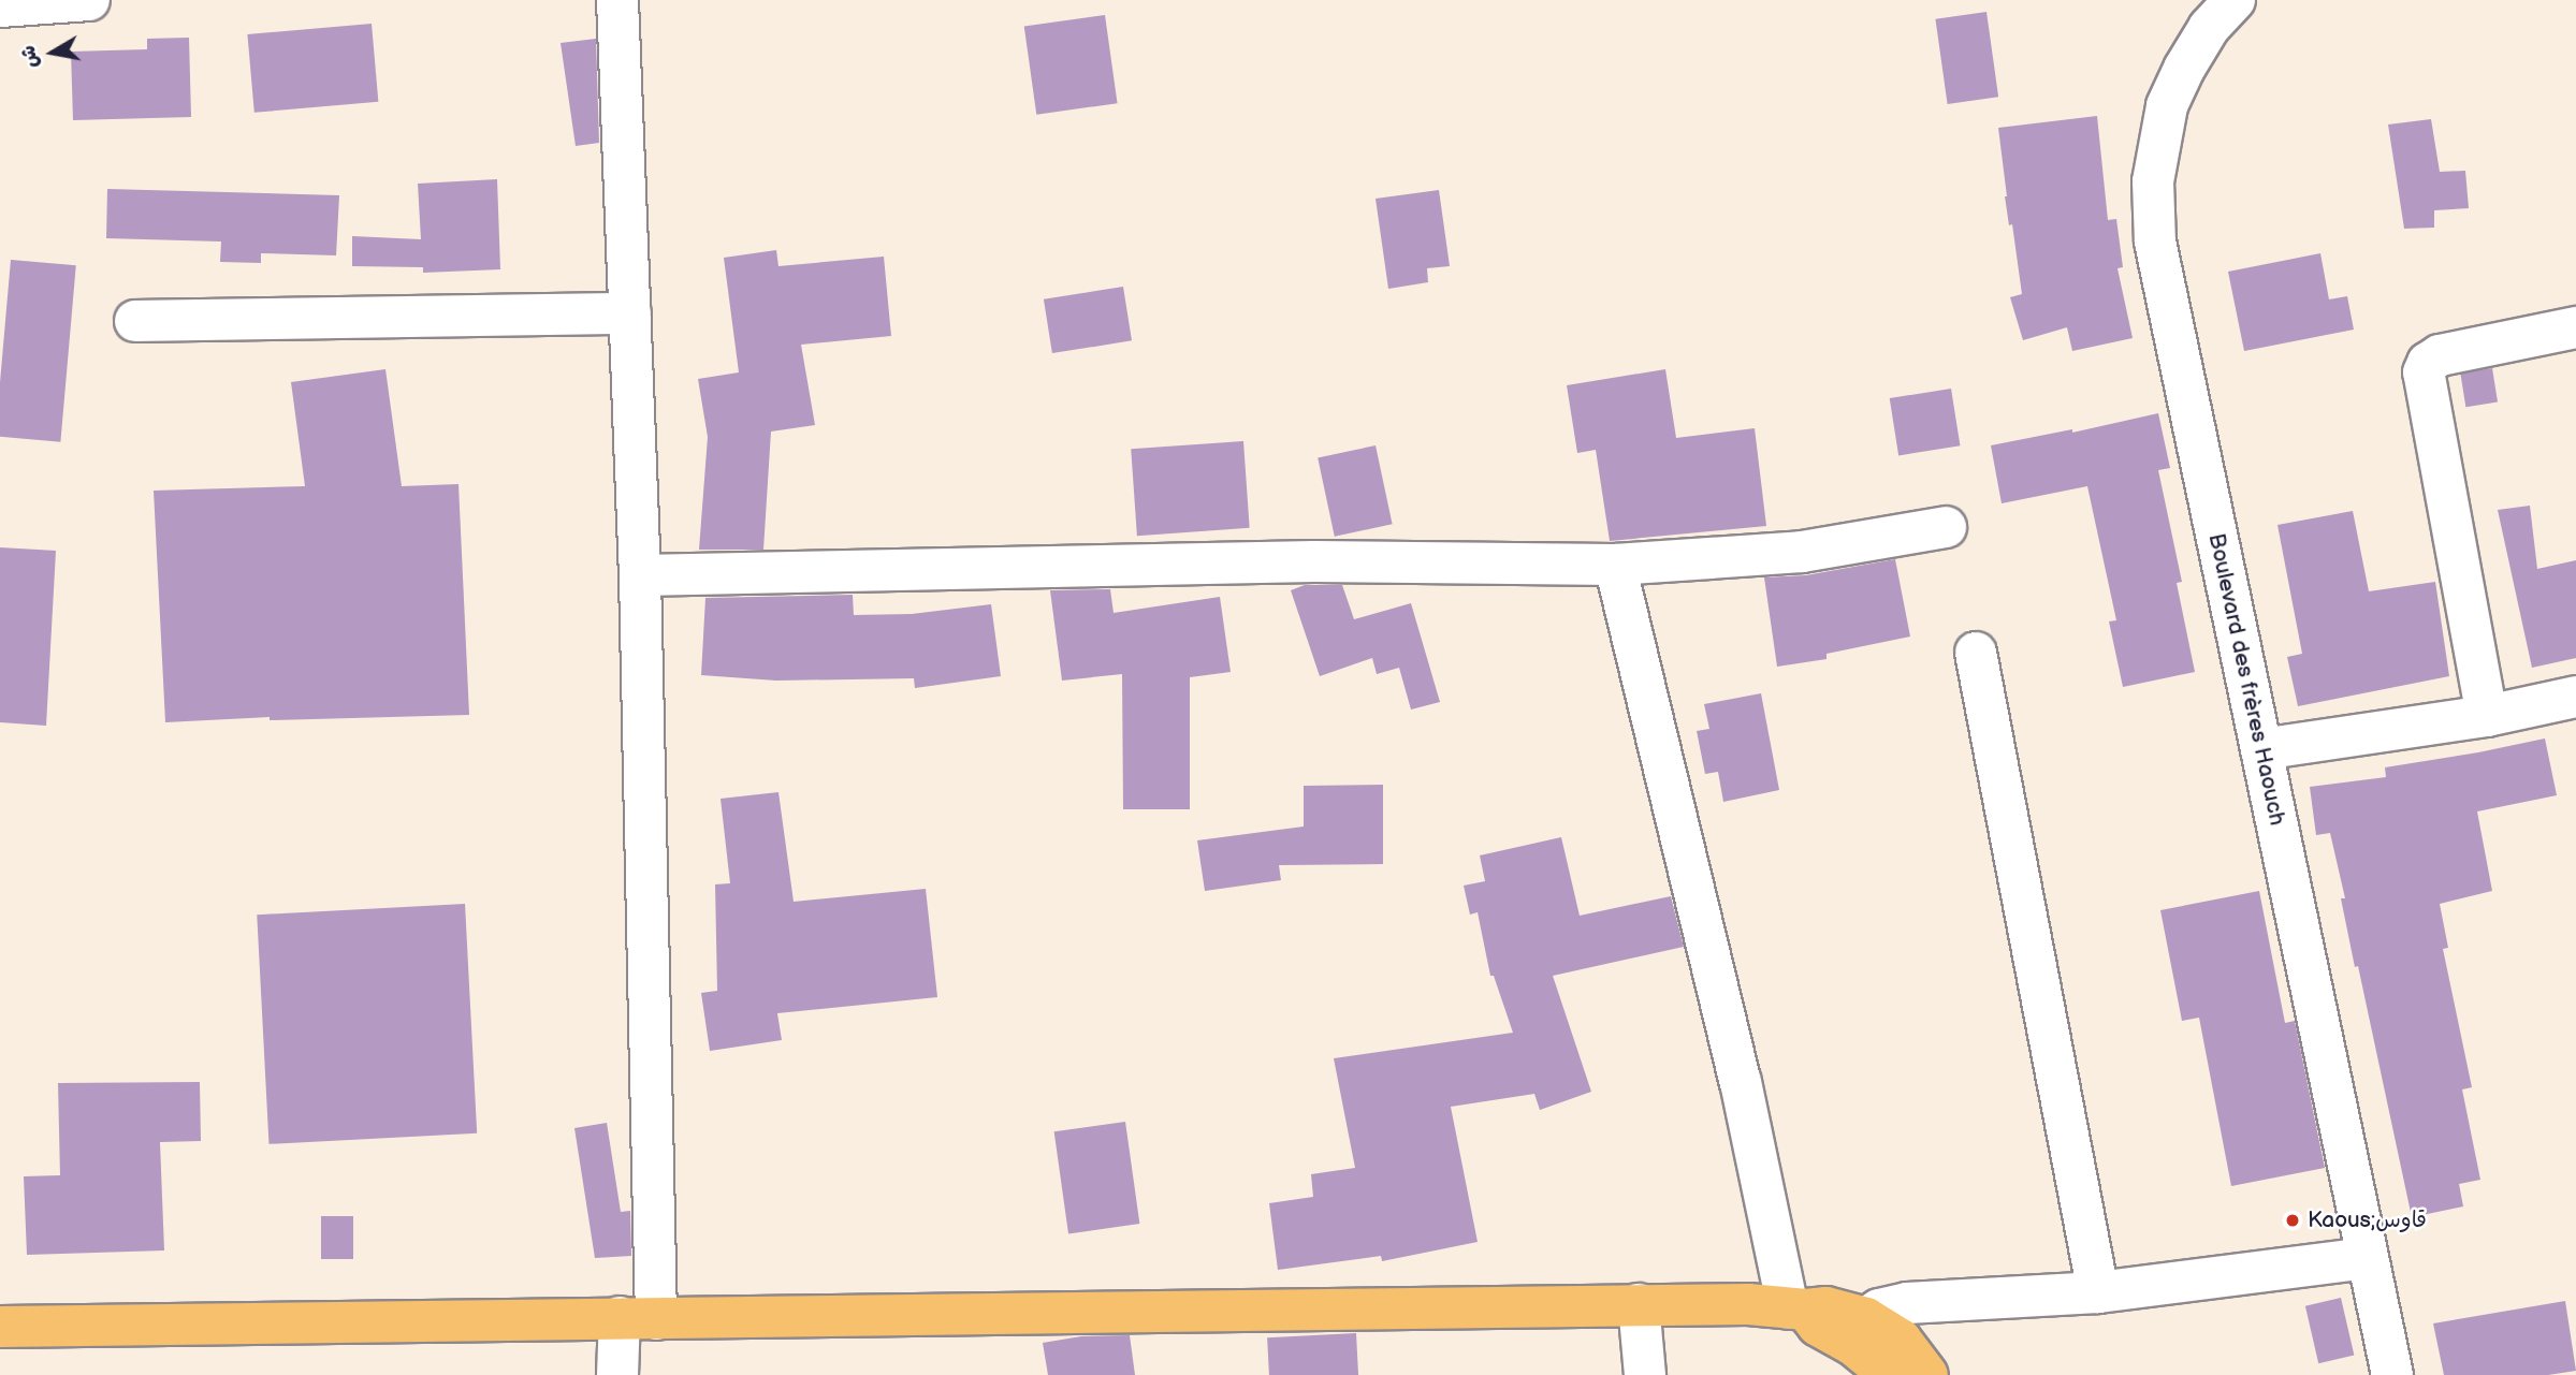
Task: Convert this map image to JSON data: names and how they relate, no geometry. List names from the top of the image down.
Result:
{
  "streets": {
    "street": ["Boulevard des frères Haouch"]
  },
  "places": ["Kaous;قاوس"],
  "north": "left"
}
